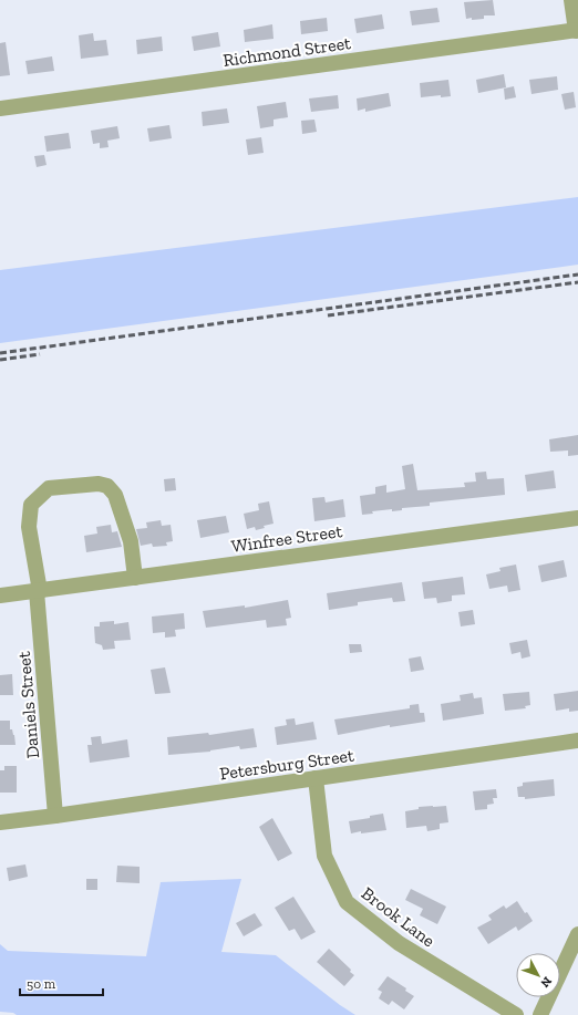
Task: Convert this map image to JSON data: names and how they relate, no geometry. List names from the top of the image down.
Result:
{
  "streets": {
    "street": [
      "Richmond Street",
      "Winfree Street",
      "Daniels Street",
      "Petersburg Street",
      "Brook Lane"
    ]
  },
  "crossings": [
    ["Winfree Street", "Daniels Street"],
    ["Daniels Street", "Petersburg Street"],
    ["Petersburg Street", "Brook Lane"]
  ],
  "scale_bar": "50 m",
  "north": "bottom right"
}
